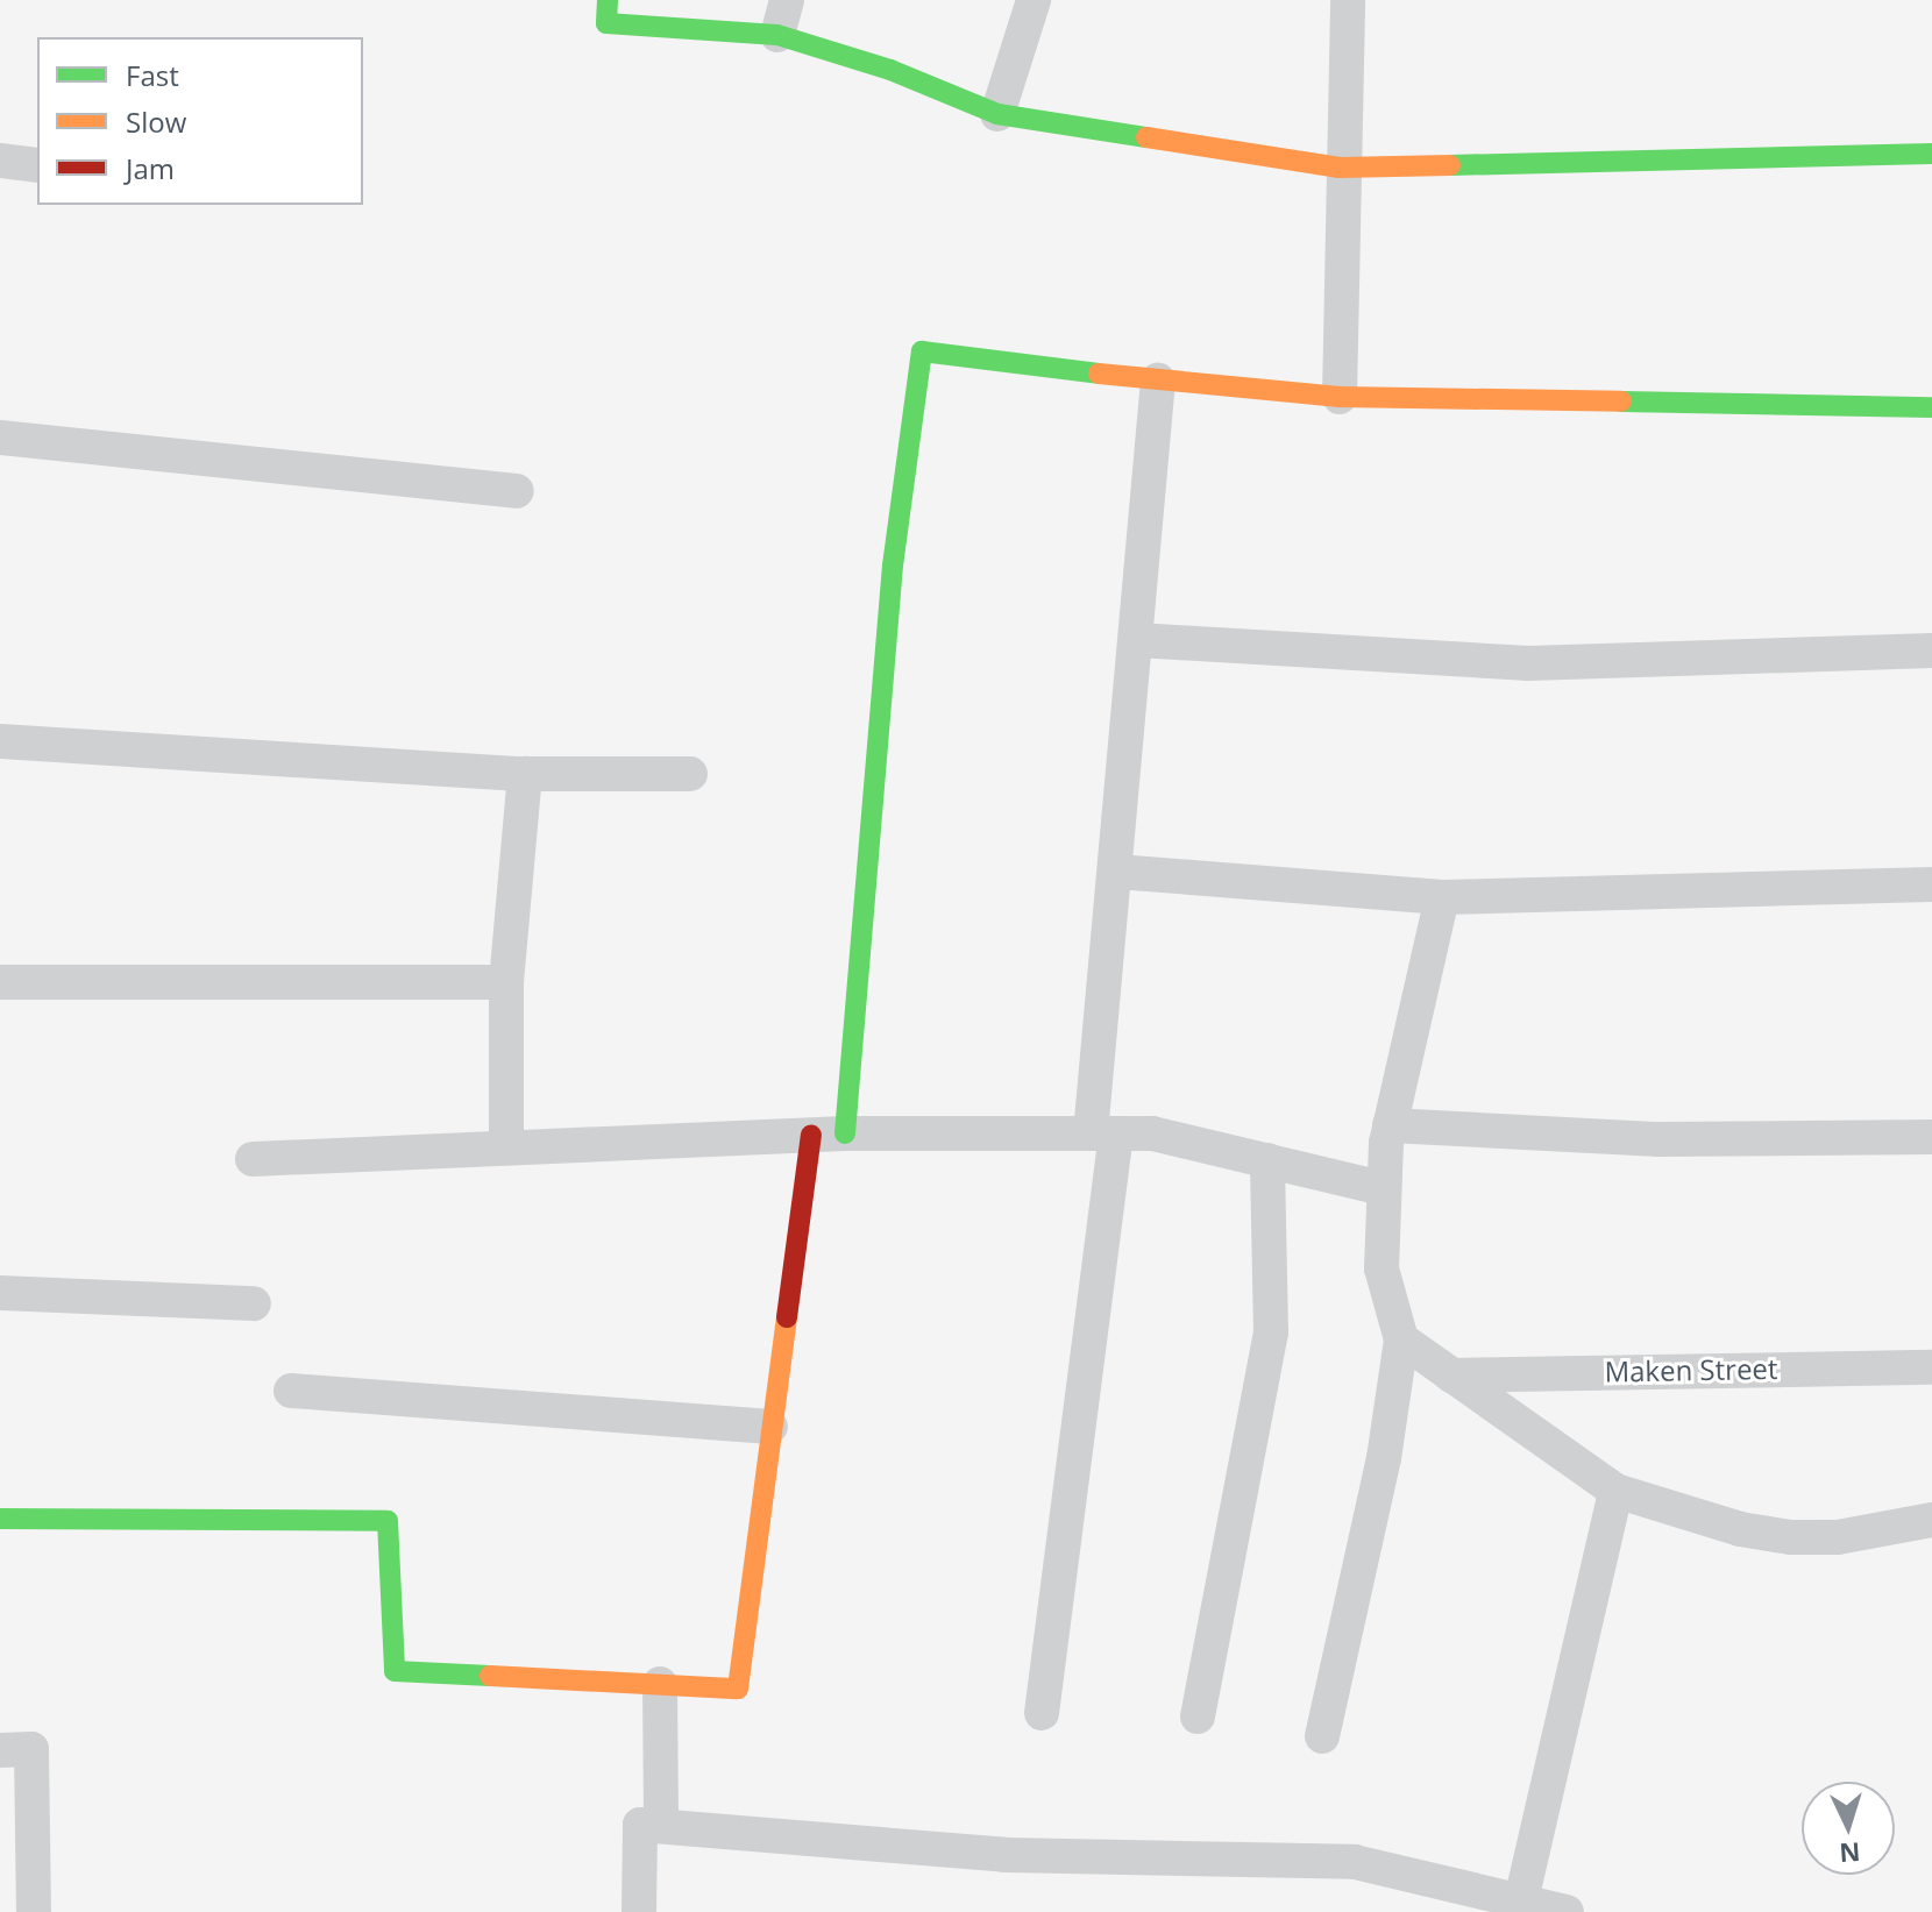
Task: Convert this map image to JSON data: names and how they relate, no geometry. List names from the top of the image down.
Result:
{
  "streets": {
    "street": ["Maken Street"]
  },
  "legend": ["Fast", "Slow", "Jam"],
  "north": "bottom"
}
